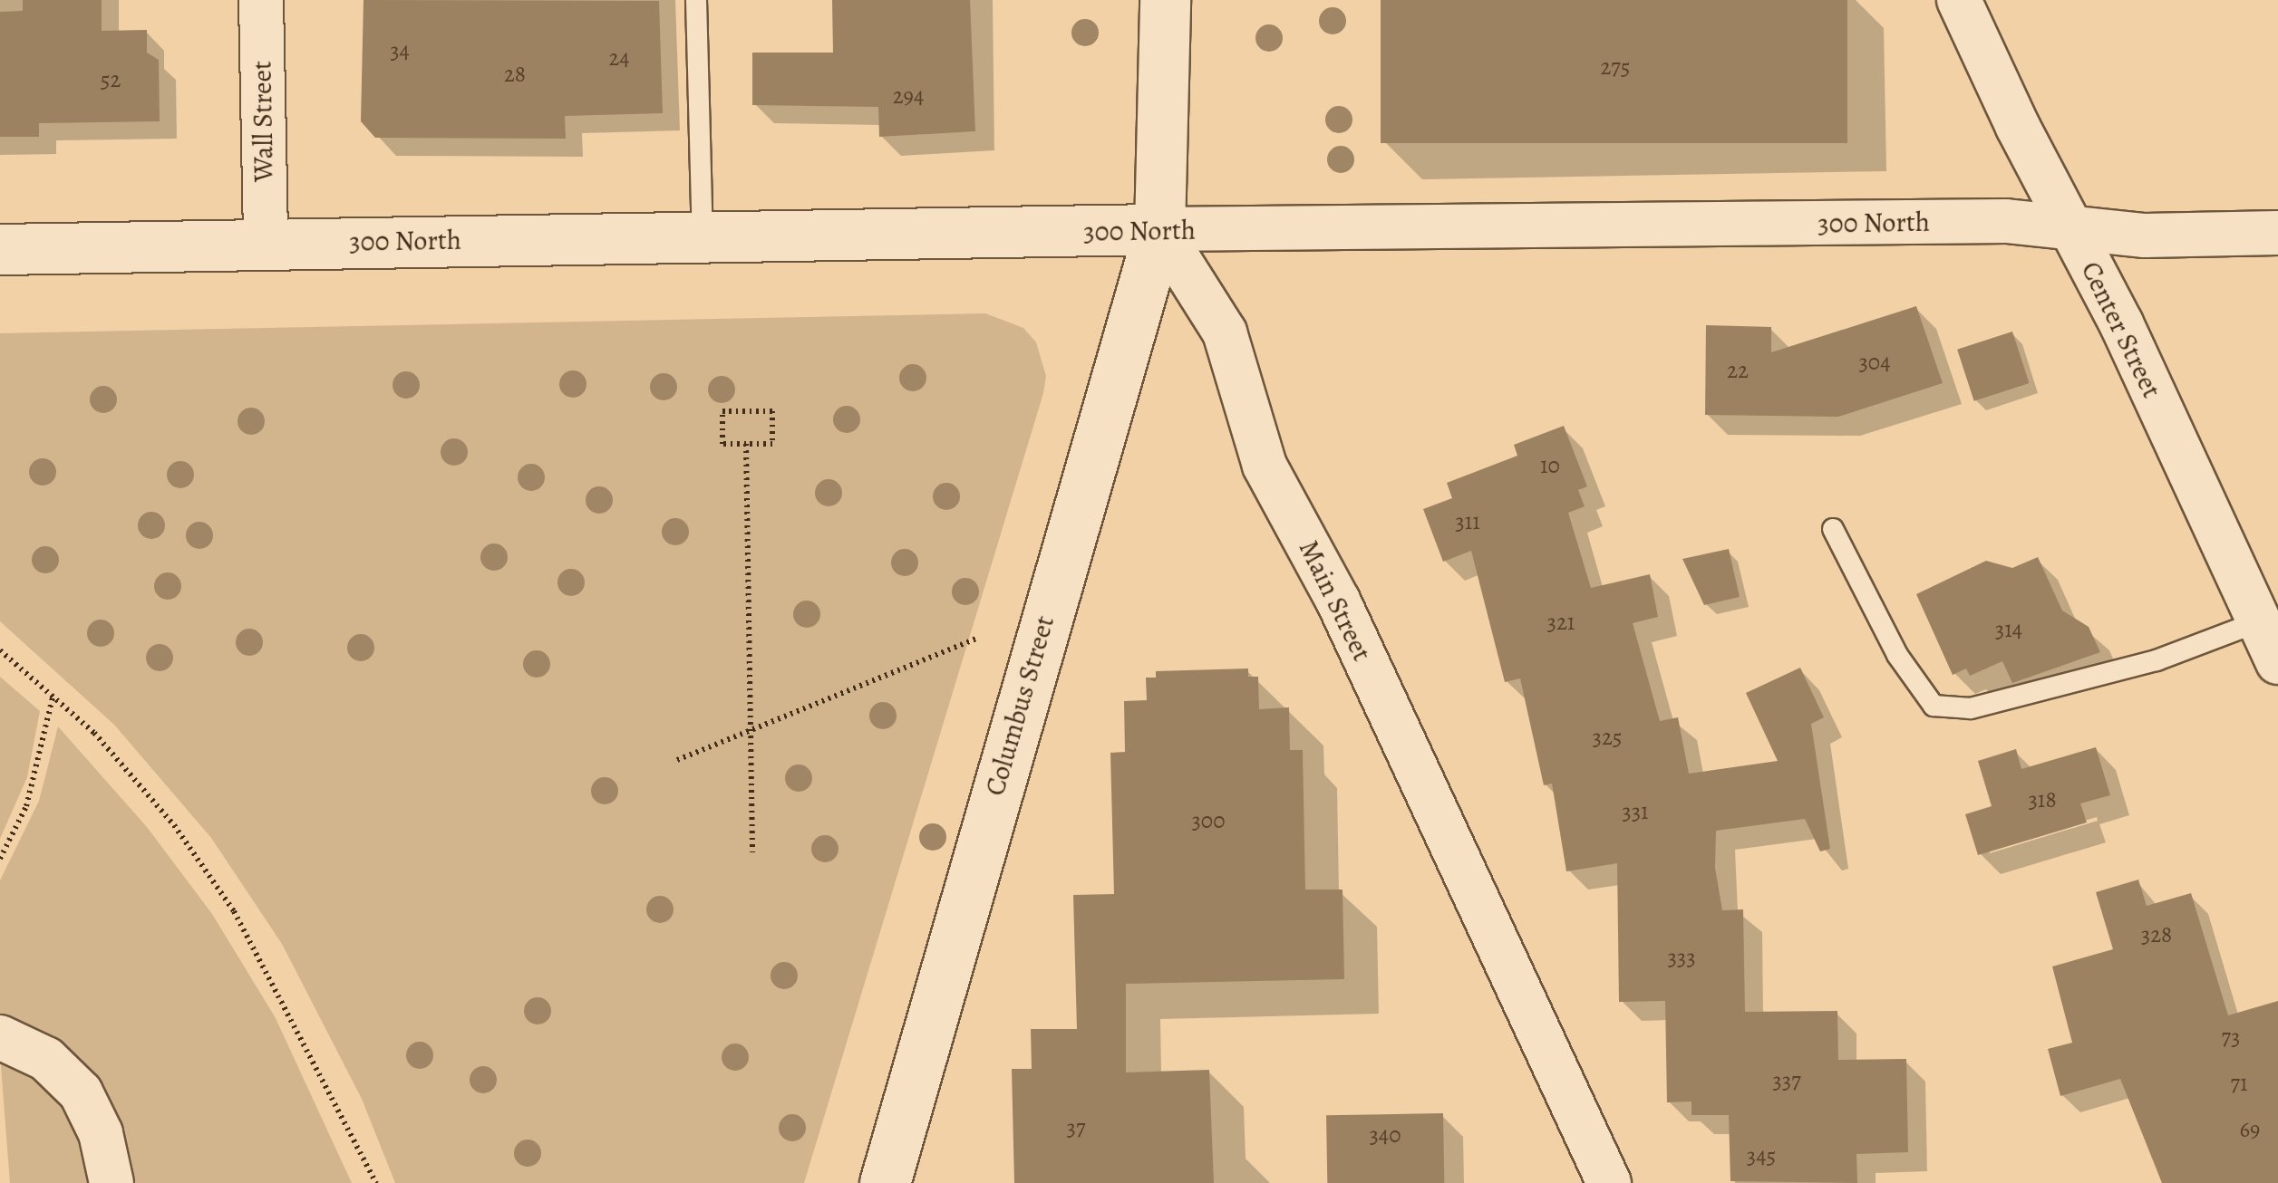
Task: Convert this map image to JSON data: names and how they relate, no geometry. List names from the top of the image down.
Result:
{
  "streets": {
    "main road": ["300 North", "Columbus Street"],
    "street": ["Wall Street", "Center Street", "Main Street"]
  },
  "crossings": [
    ["Wall Street", "300 North"],
    ["300 North", "Center Street"],
    ["300 North", "Main Street"],
    ["300 North", "Columbus Street"],
    ["Main Street", "Columbus Street"]
  ],
  "house_numbers": [
    "34",
    "24",
    "275",
    "28",
    "52",
    "294",
    "304",
    "22",
    "10",
    "311",
    "321",
    "314",
    "325",
    "318",
    "331",
    "300",
    "328",
    "333",
    "73",
    "337",
    "71",
    "37",
    "69",
    "340",
    "345"
  ]
}
